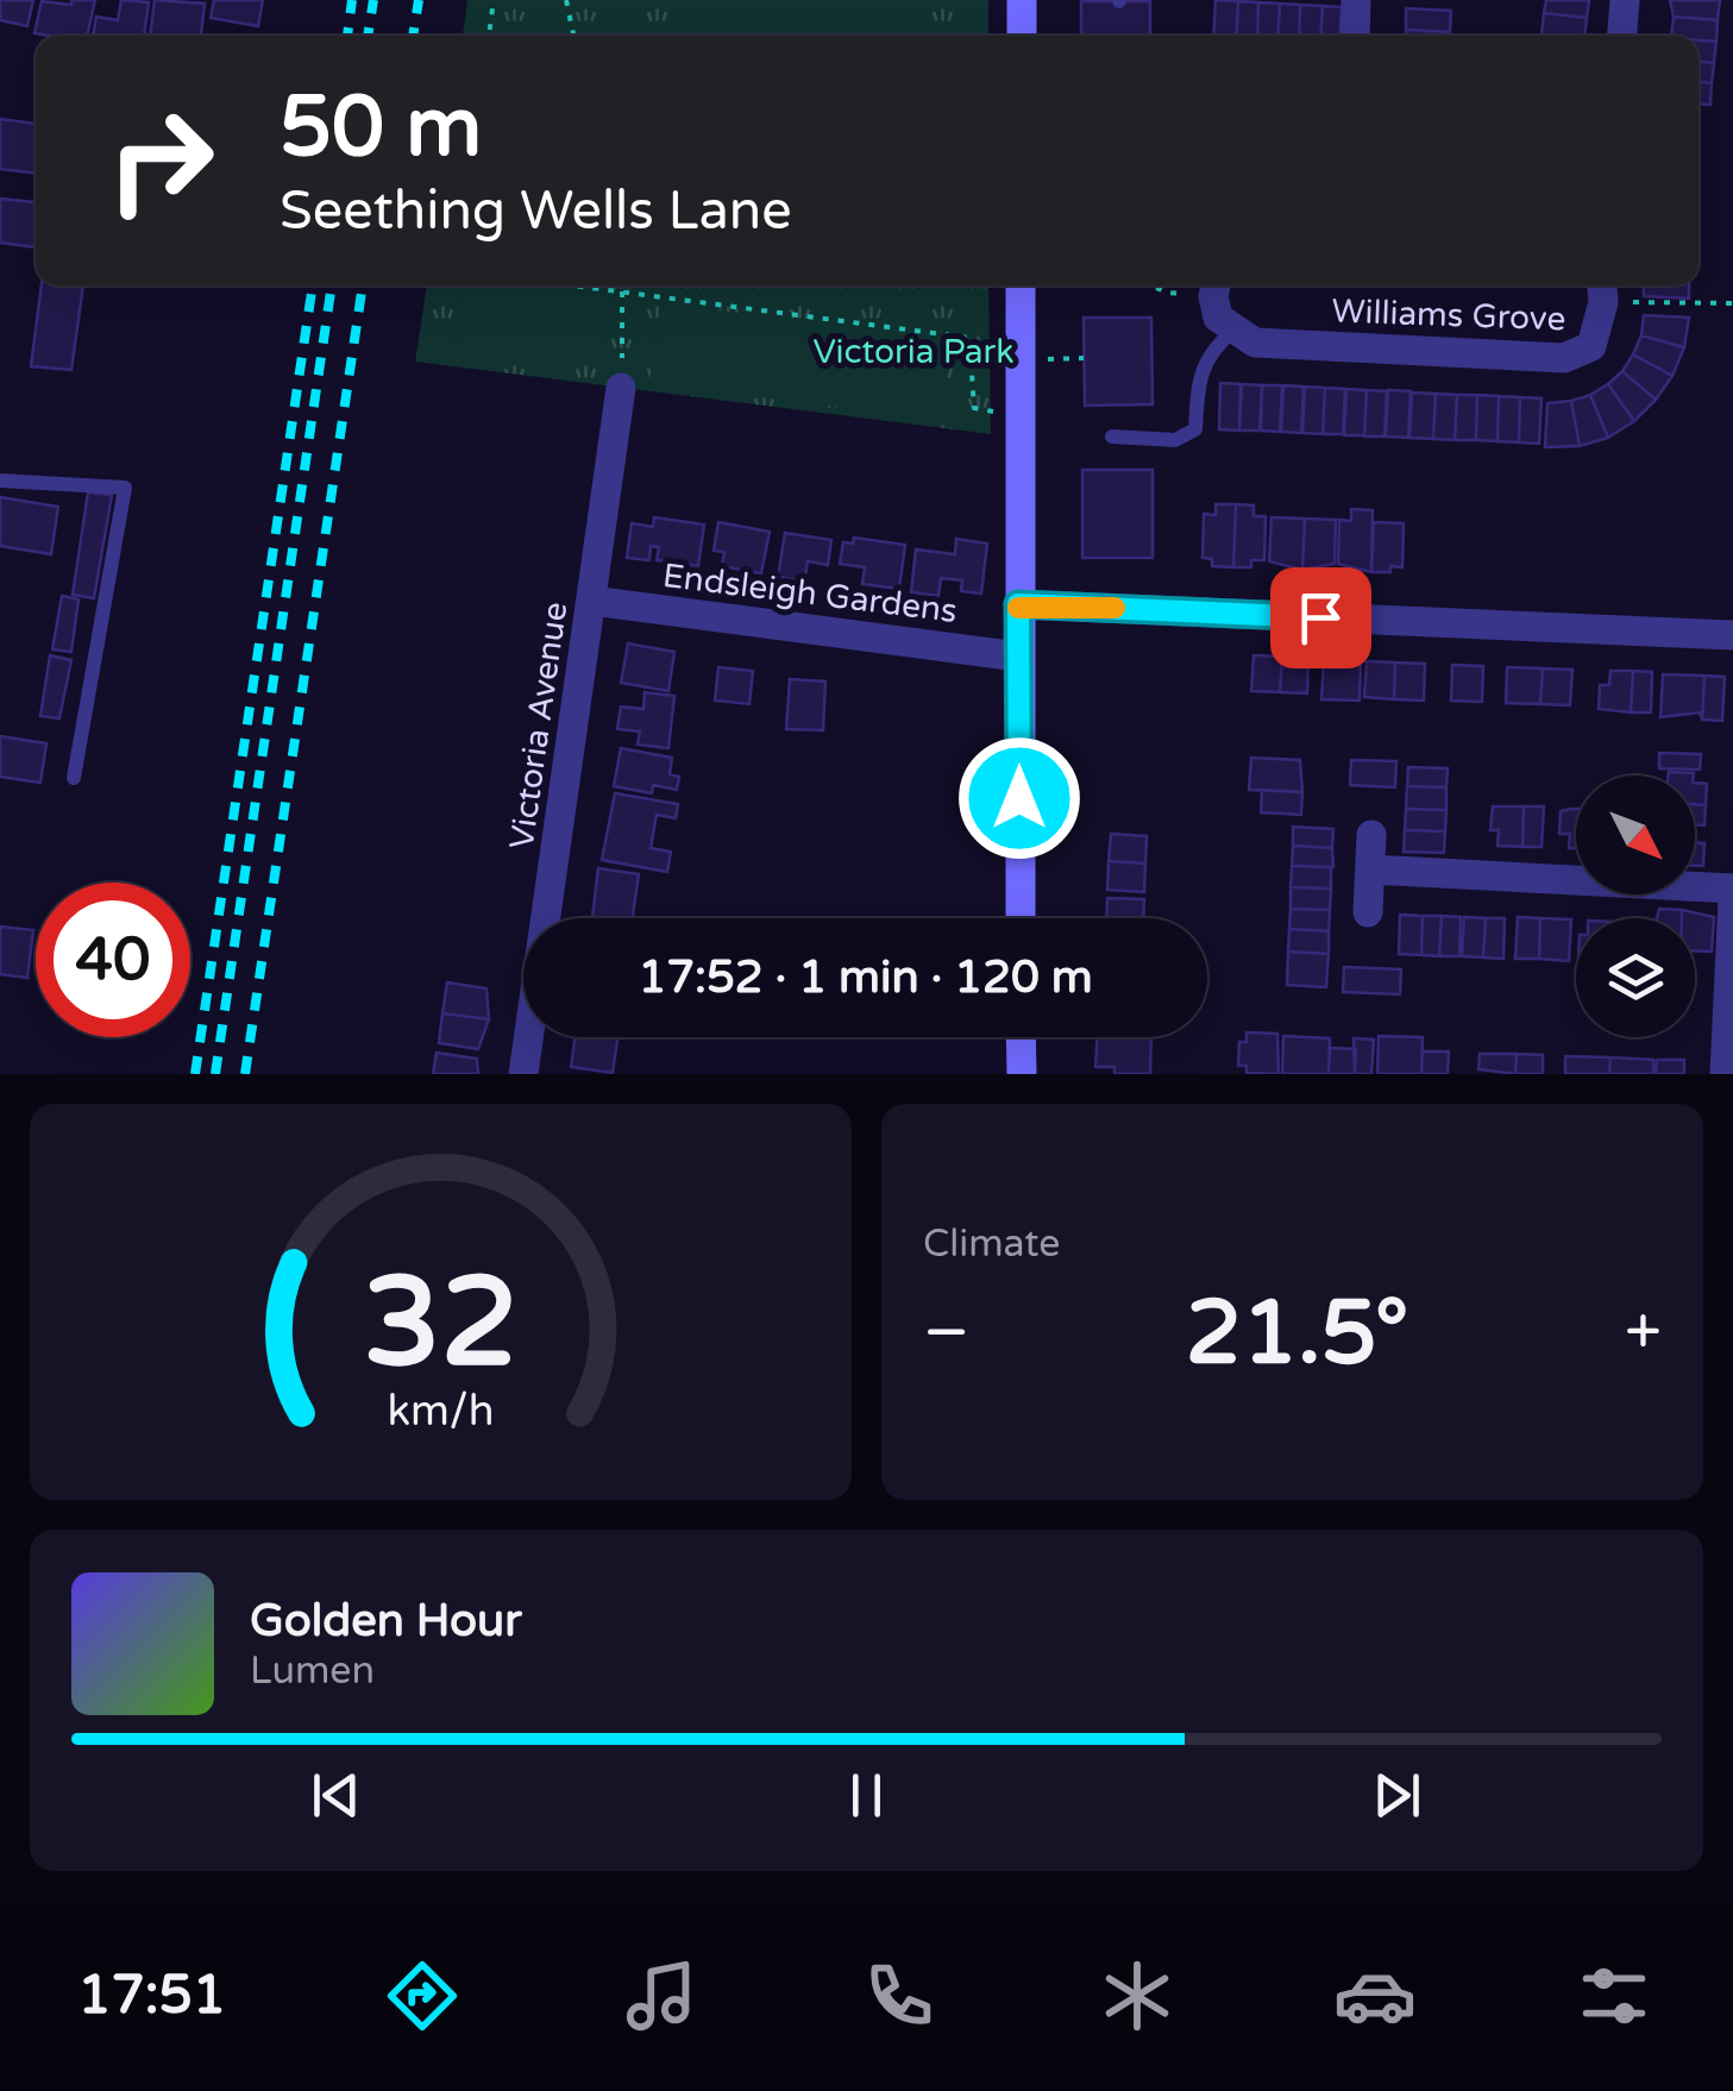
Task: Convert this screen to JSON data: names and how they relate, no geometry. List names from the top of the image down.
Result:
{
  "streets": {
    "street": ["Williams Grove", "Endsleigh Gardens", "Victoria Avenue"]
  },
  "crossings": [
    ["Endsleigh Gardens", "Victoria Avenue"]
  ],
  "parks": ["Victoria Park"],
  "north": "bottom right",
  "page": {
    "turn": ["50 m", "Seething Wells Lane"],
    "limit": "40",
    "trip": "17:52 · 1 min · 120 m",
    "tile": "Climate",
    "heat": ["−", "21.5°", "+"],
    "song": ["Golden Hour", "Lumen"],
    "tabs": "17:51",
    "gauge": ["32", "km/h"]
  }
}
